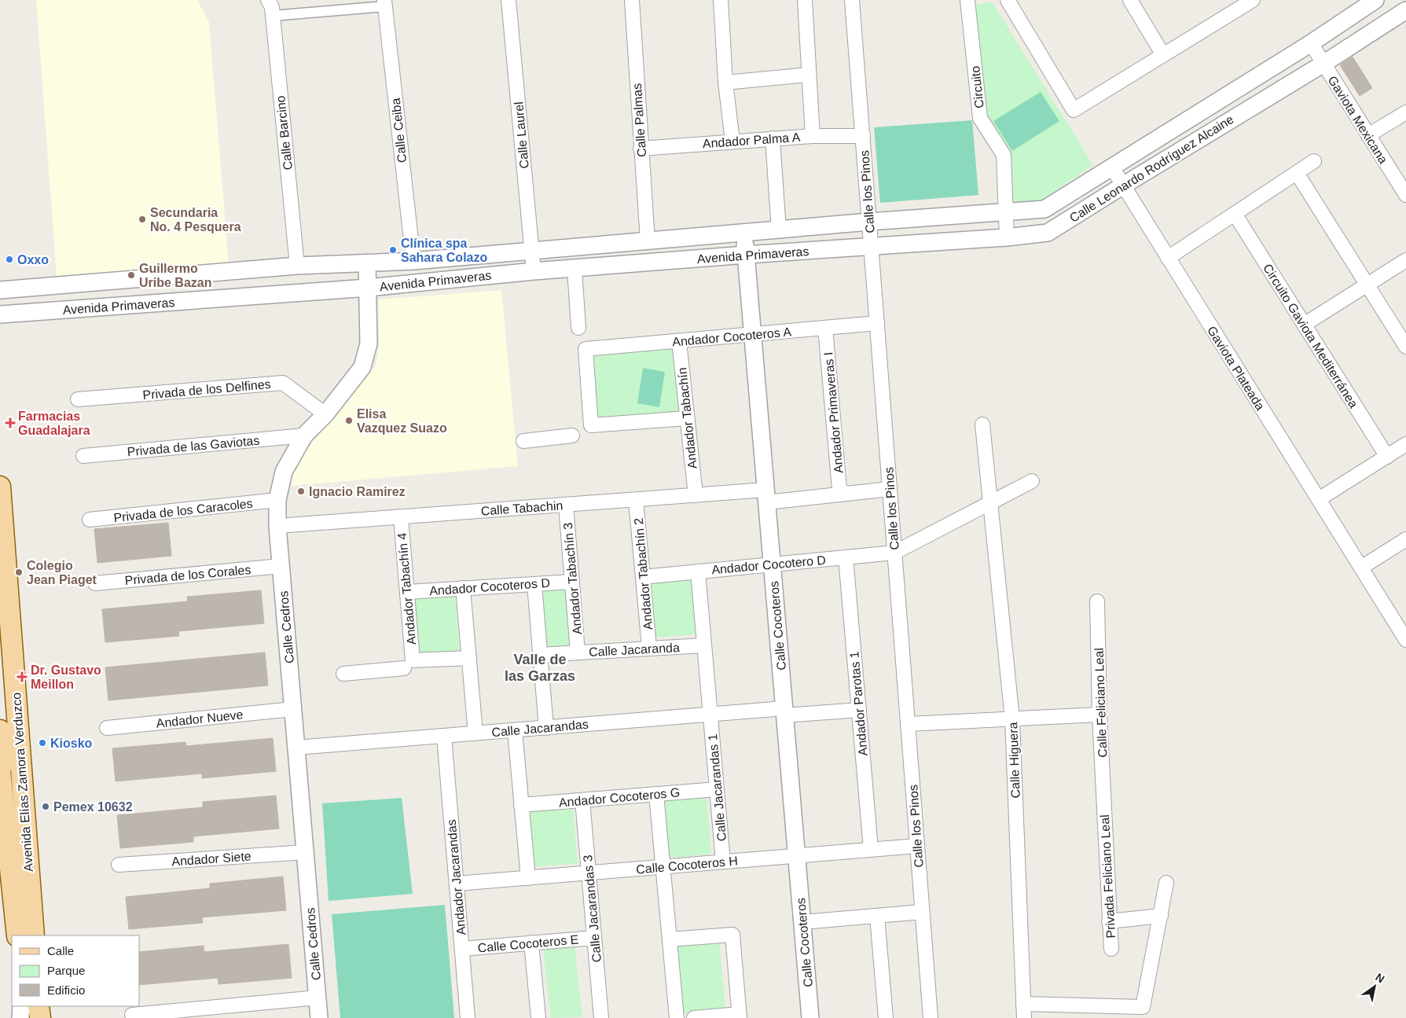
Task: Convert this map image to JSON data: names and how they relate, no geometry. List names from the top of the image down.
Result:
{
  "streets": {
    "main road": ["Avenida Elías Zamora Verduzco"],
    "street": [
      "Circuito",
      "Gaviota Mexicana",
      "Calle Palmas",
      "Calle Ceiba",
      "Calle Barcino",
      "Calle Laurel",
      "Andador Palma A",
      "Calle Leonardo Rodríguez Alcaine",
      "Calle los Pinos",
      "Avenida Primaveras",
      "Circuito Gaviota Mediterránea",
      "Andador Cocoteros A",
      "Gaviota Plateada",
      "Privada de los Delfines",
      "Andador Primaveras I",
      "Andador Tabachín",
      "Privada de las Gaviotas",
      "Calle Tabachin",
      "Privada de los Caracoles",
      "Andador Cocotero D",
      "Andador Tabachín 2",
      "Privada de los Corales",
      "Andador Tabachín 3",
      "Andador Cocoteros D",
      "Andador Tabachín 4",
      "Calle Cocoteros",
      "Calle Cedros",
      "Calle Jacaranda",
      "Calle Feliciano Leal",
      "Andador Parotas 1",
      "Andador Nueve",
      "Calle Jacarandas",
      "Calle Higuera",
      "Calle Jacarandas 1",
      "Andador Cocoteros G",
      "Andador Siete",
      "Calle Cocoteros H",
      "Privada Feliciano Leal",
      "Andador Jacarandas",
      "Calle Jacarandas 3",
      "Calle Cocoteros E"
    ]
  },
  "crossings": [
    ["Circuito", "Calle Leonardo Rodríguez Alcaine"],
    ["Gaviota Mexicana", "Calle Leonardo Rodríguez Alcaine"],
    ["Calle Palmas", "Andador Palma A"],
    ["Calle Palmas", "Avenida Primaveras"],
    ["Calle Ceiba", "Avenida Primaveras"],
    ["Calle Barcino", "Avenida Primaveras"],
    ["Calle Laurel", "Avenida Primaveras"],
    ["Andador Palma A", "Calle los Pinos"],
    ["Calle Leonardo Rodríguez Alcaine", "Calle los Pinos"],
    ["Calle Leonardo Rodríguez Alcaine", "Avenida Primaveras"],
    ["Calle Leonardo Rodríguez Alcaine", "Gaviota Plateada"],
    ["Calle los Pinos", "Avenida Primaveras"],
    ["Calle los Pinos", "Andador Cocoteros A"],
    ["Calle los Pinos", "Calle Tabachin"],
    ["Calle los Pinos", "Andador Cocotero D"],
    ["Calle los Pinos", "Calle Cocoteros H"],
    ["Avenida Primaveras", "Calle Cocoteros"],
    ["Avenida Primaveras", "Calle Cedros"],
    ["Andador Cocoteros A", "Andador Primaveras I"],
    ["Andador Cocoteros A", "Andador Tabachín"],
    ["Andador Cocoteros A", "Calle Cocoteros"],
    ["Privada de los Delfines", "Calle Cedros"],
    ["Andador Primaveras I", "Calle Tabachin"],
    ["Andador Tabachín", "Calle Tabachin"],
    ["Privada de las Gaviotas", "Calle Cedros"],
    ["Calle Tabachin", "Andador Tabachín 2"],
    ["Calle Tabachin", "Andador Tabachín 3"],
    ["Calle Tabachin", "Andador Tabachín 4"],
    ["Calle Tabachin", "Calle Cocoteros"],
    ["Calle Tabachin", "Calle Cedros"],
    ["Privada de los Caracoles", "Calle Cedros"],
    ["Andador Cocotero D", "Andador Tabachín 2"],
    ["Andador Cocotero D", "Calle Cocoteros"],
    ["Andador Cocotero D", "Andador Parotas 1"],
    ["Andador Tabachín 2", "Calle Jacaranda"],
    ["Privada de los Corales", "Calle Cedros"],
    ["Andador Tabachín 3", "Andador Cocoteros D"],
    ["Andador Tabachín 3", "Calle Jacaranda"],
    ["Andador Cocoteros D", "Andador Tabachín 4"],
    ["Calle Cocoteros", "Calle Jacarandas"],
    ["Calle Cocoteros", "Calle Cocoteros H"],
    ["Calle Cedros", "Andador Nueve"],
    ["Calle Cedros", "Calle Jacarandas"],
    ["Calle Cedros", "Andador Siete"],
    ["Calle Feliciano Leal", "Privada Feliciano Leal"],
    ["Andador Parotas 1", "Calle Jacarandas"],
    ["Andador Parotas 1", "Calle Cocoteros H"],
    ["Calle Jacarandas", "Calle Jacarandas 1"],
    ["Calle Jacarandas", "Andador Jacarandas"],
    ["Calle Jacarandas 1", "Andador Cocoteros G"],
    ["Calle Jacarandas 1", "Calle Cocoteros H"],
    ["Andador Cocoteros G", "Calle Jacarandas 3"],
    ["Calle Cocoteros H", "Andador Jacarandas"],
    ["Calle Cocoteros H", "Calle Jacarandas 3"],
    ["Andador Jacarandas", "Calle Cocoteros E"],
    ["Calle Jacarandas 3", "Calle Cocoteros E"]
  ],
  "districts": ["Valle de las Garzas"],
  "places": {
    "other": [
      "Secundaria No. 4 Pesquera",
      "Clínica spa Sahara Colazo",
      "Oxxo",
      "Guillermo Uribe Bazan",
      "Elisa Vazquez Suazo",
      "Ignacio Ramirez",
      "Colegio Jean Piaget",
      "Kiosko",
      "Pemex 10632"
    ],
    "health": ["Farmacias Guadalajara", "Dr. Gustavo Meillon"]
  },
  "legend": ["Calle", "Parque", "Edificio"],
  "north": "top right"
}
